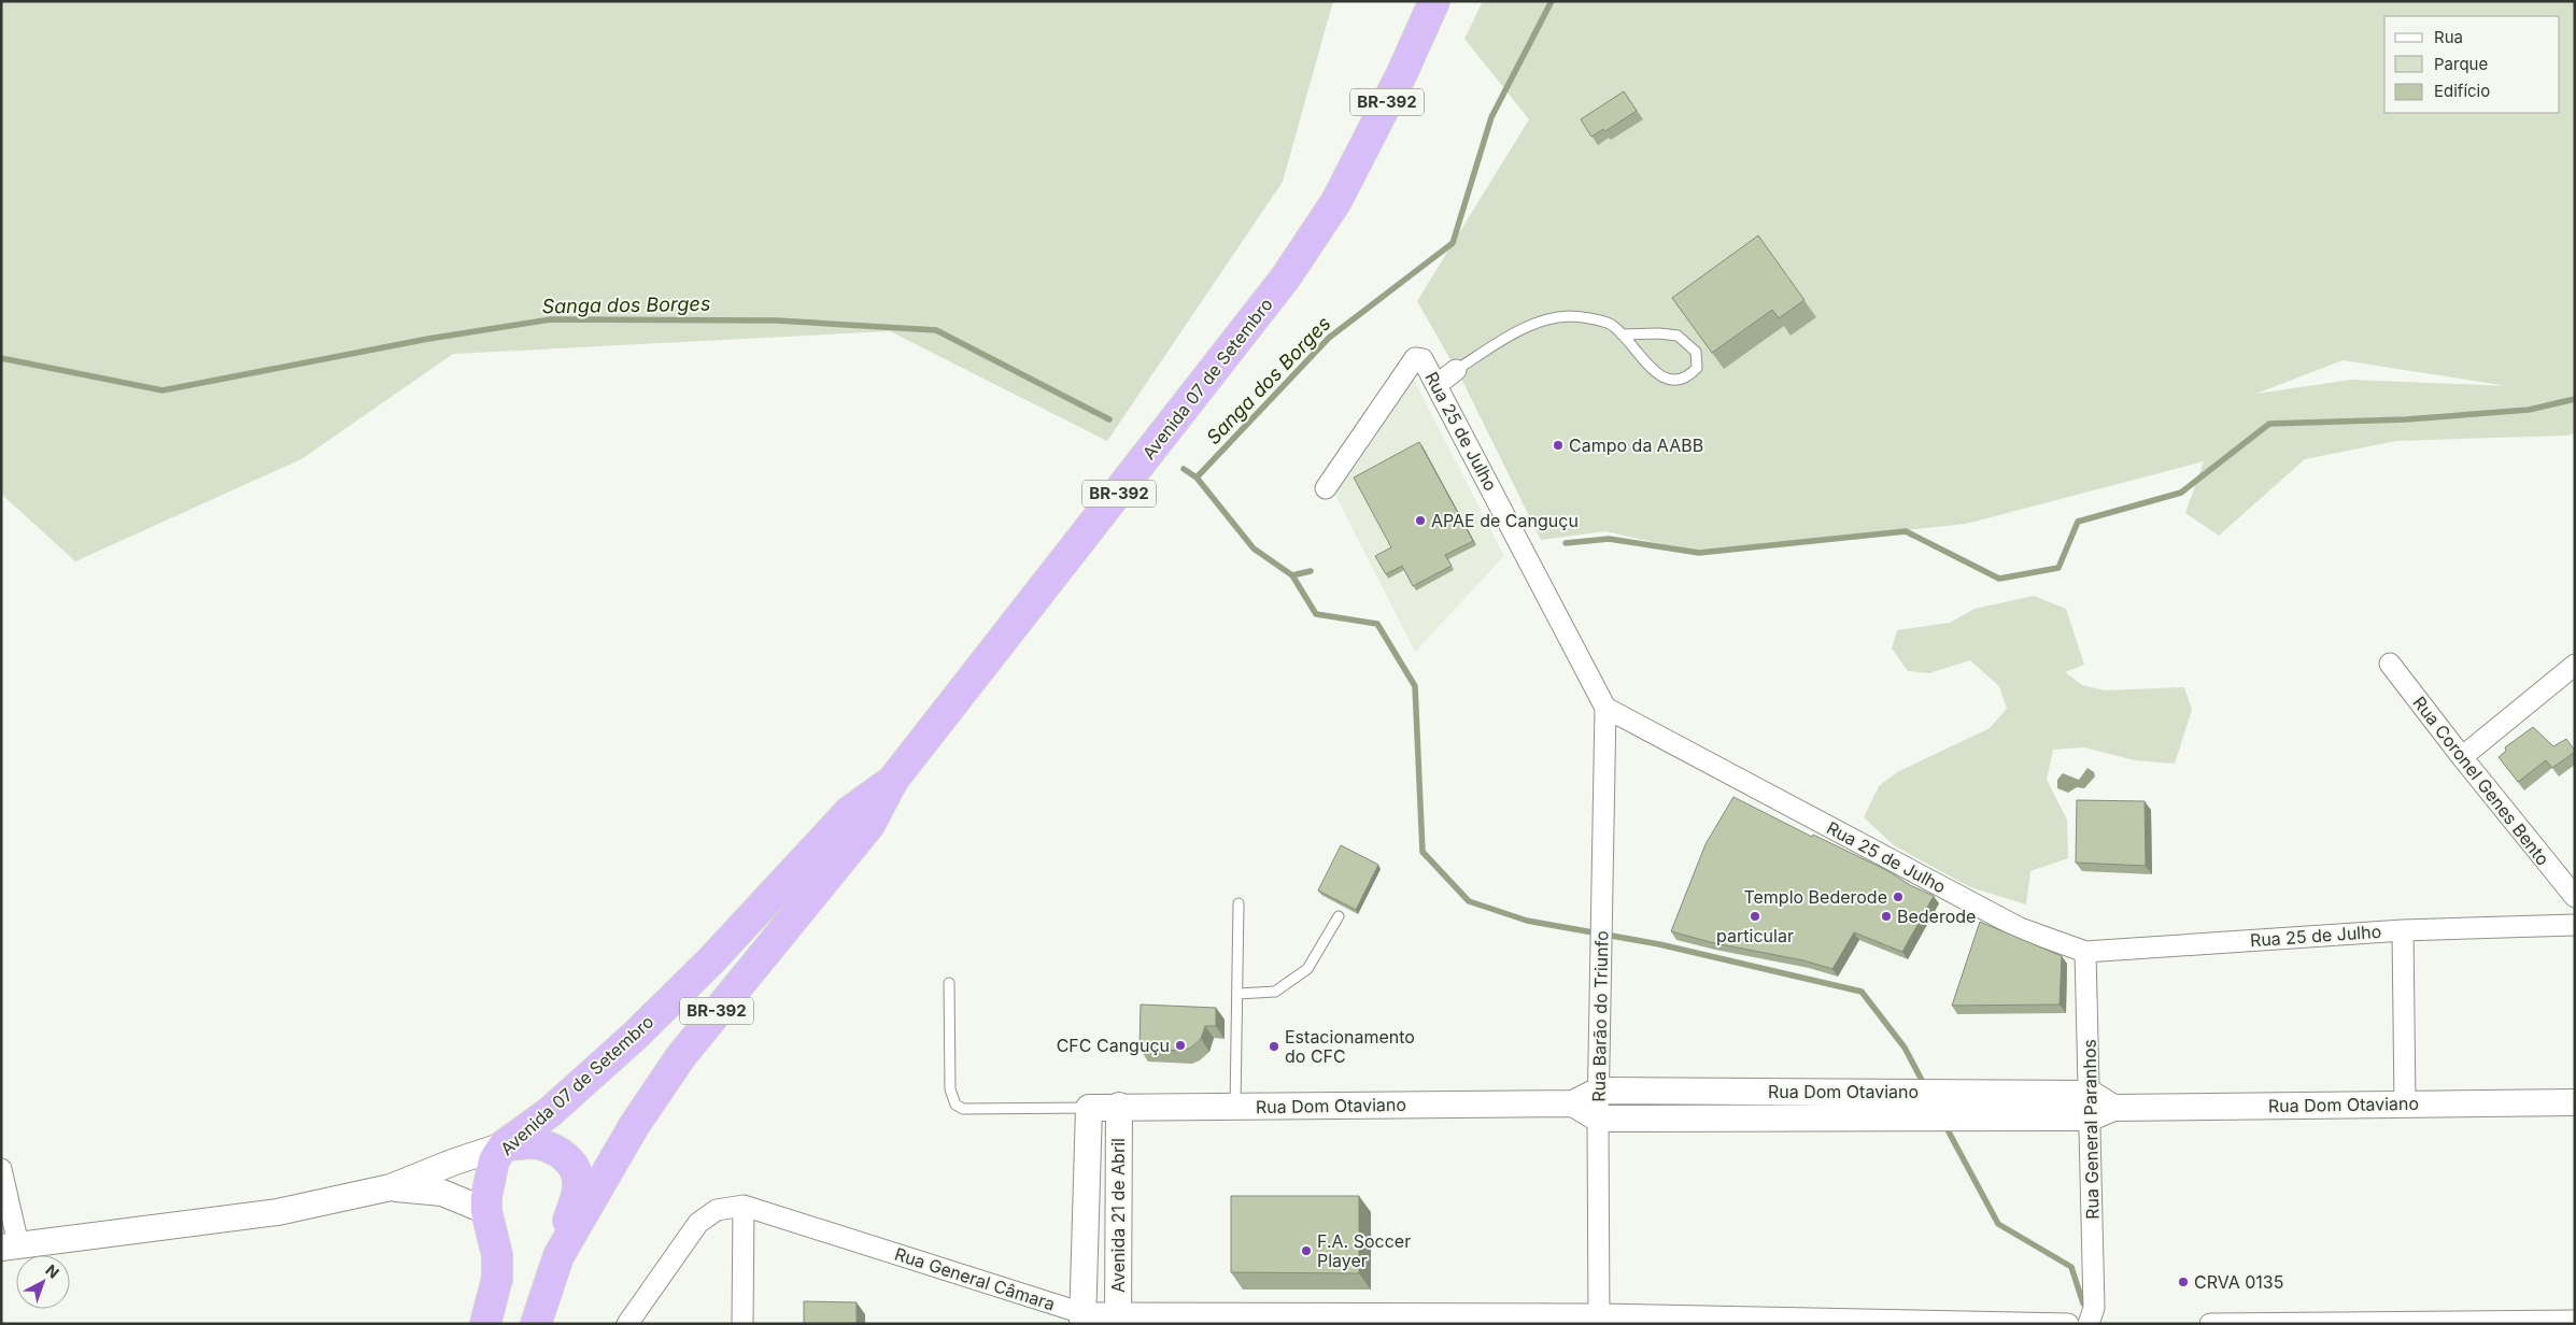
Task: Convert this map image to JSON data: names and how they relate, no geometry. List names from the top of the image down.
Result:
{
  "streets": {
    "highway": ["BR-392", "Avenida 07 de Setembro"],
    "street": [
      "Rua 25 de Julho",
      "Rua Coronel Genes Bento",
      "Rua Barão do Triunfo",
      "Rua Dom Otaviano",
      "Rua General Paranhos",
      "Avenida 21 de Abril",
      "Rua General Câmara"
    ]
  },
  "crossings": [
    ["Rua 25 de Julho", "Rua Barão do Triunfo"],
    ["Rua 25 de Julho", "Rua General Paranhos"],
    ["Rua Barão do Triunfo", "Rua Dom Otaviano"],
    ["Rua Barão do Triunfo", "Rua General Câmara"],
    ["Rua Dom Otaviano", "Rua General Paranhos"],
    ["Rua Dom Otaviano", "Avenida 21 de Abril"],
    ["Avenida 21 de Abril", "Rua General Câmara"]
  ],
  "water": ["Sanga dos Borges"],
  "places": [
    "Campo da AABB",
    "APAE de Canguçu",
    "Templo Bederode",
    "particular",
    "Bederode",
    "CFC Canguçu",
    "Estacionamento do CFC",
    "F.A. Soccer Player",
    "CRVA 0135"
  ],
  "legend": ["Rua", "Parque", "Edifício"],
  "north": "top right"
}
